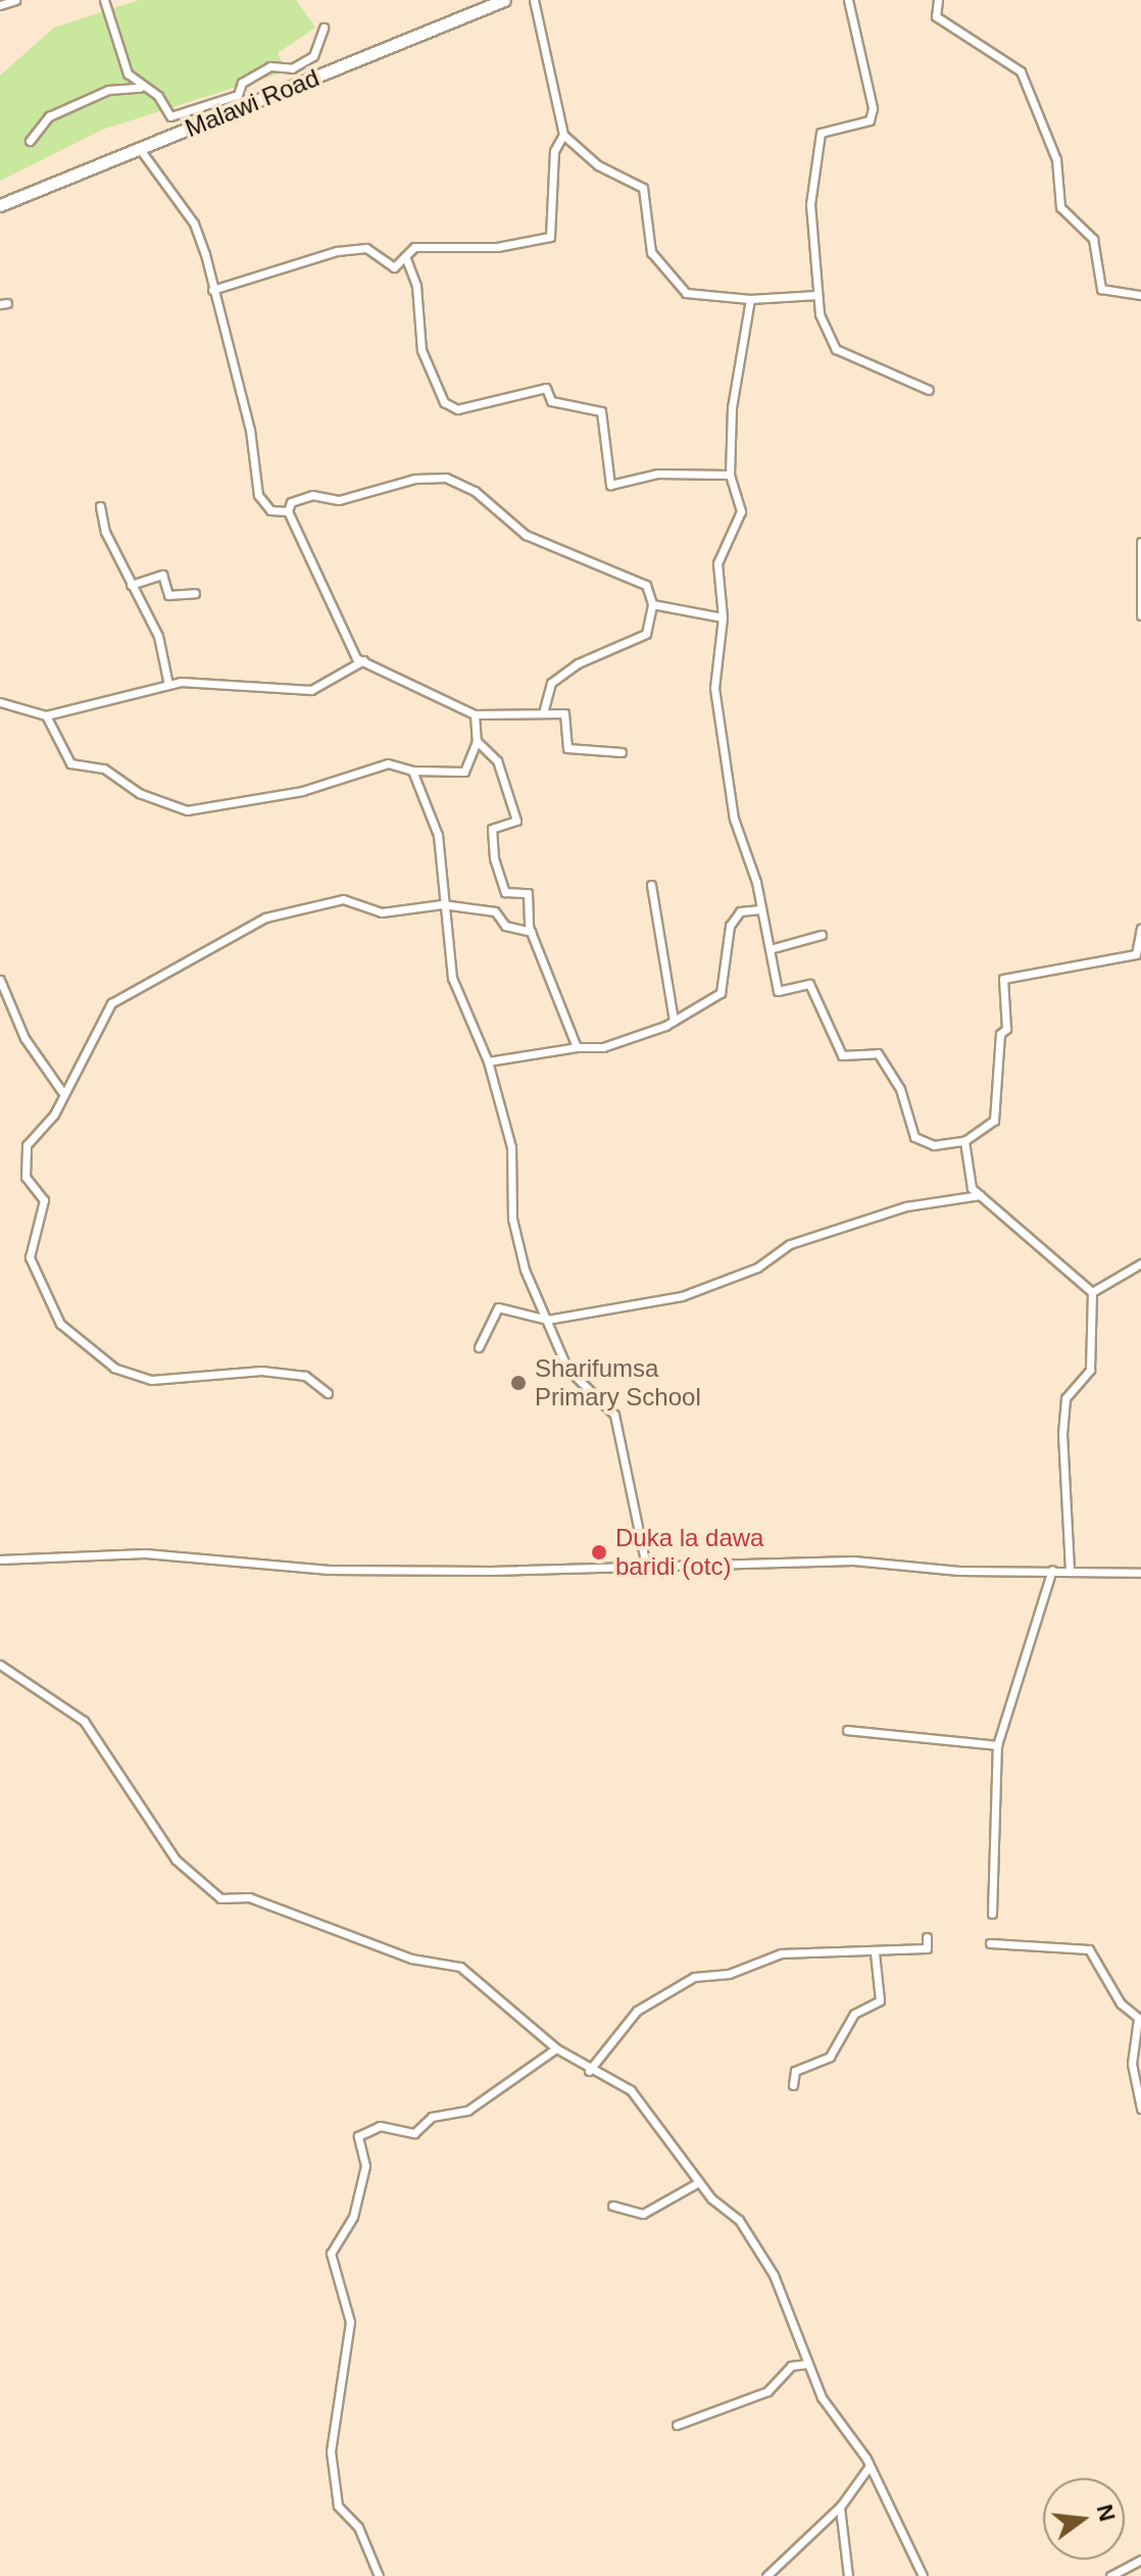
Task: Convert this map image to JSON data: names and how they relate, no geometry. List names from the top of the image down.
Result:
{
  "streets": {
    "main road": ["Malawi Road"]
  },
  "places": ["Sharifumsa Primary School", "Duka la dawa baridi (otc)"],
  "north": "right"
}
